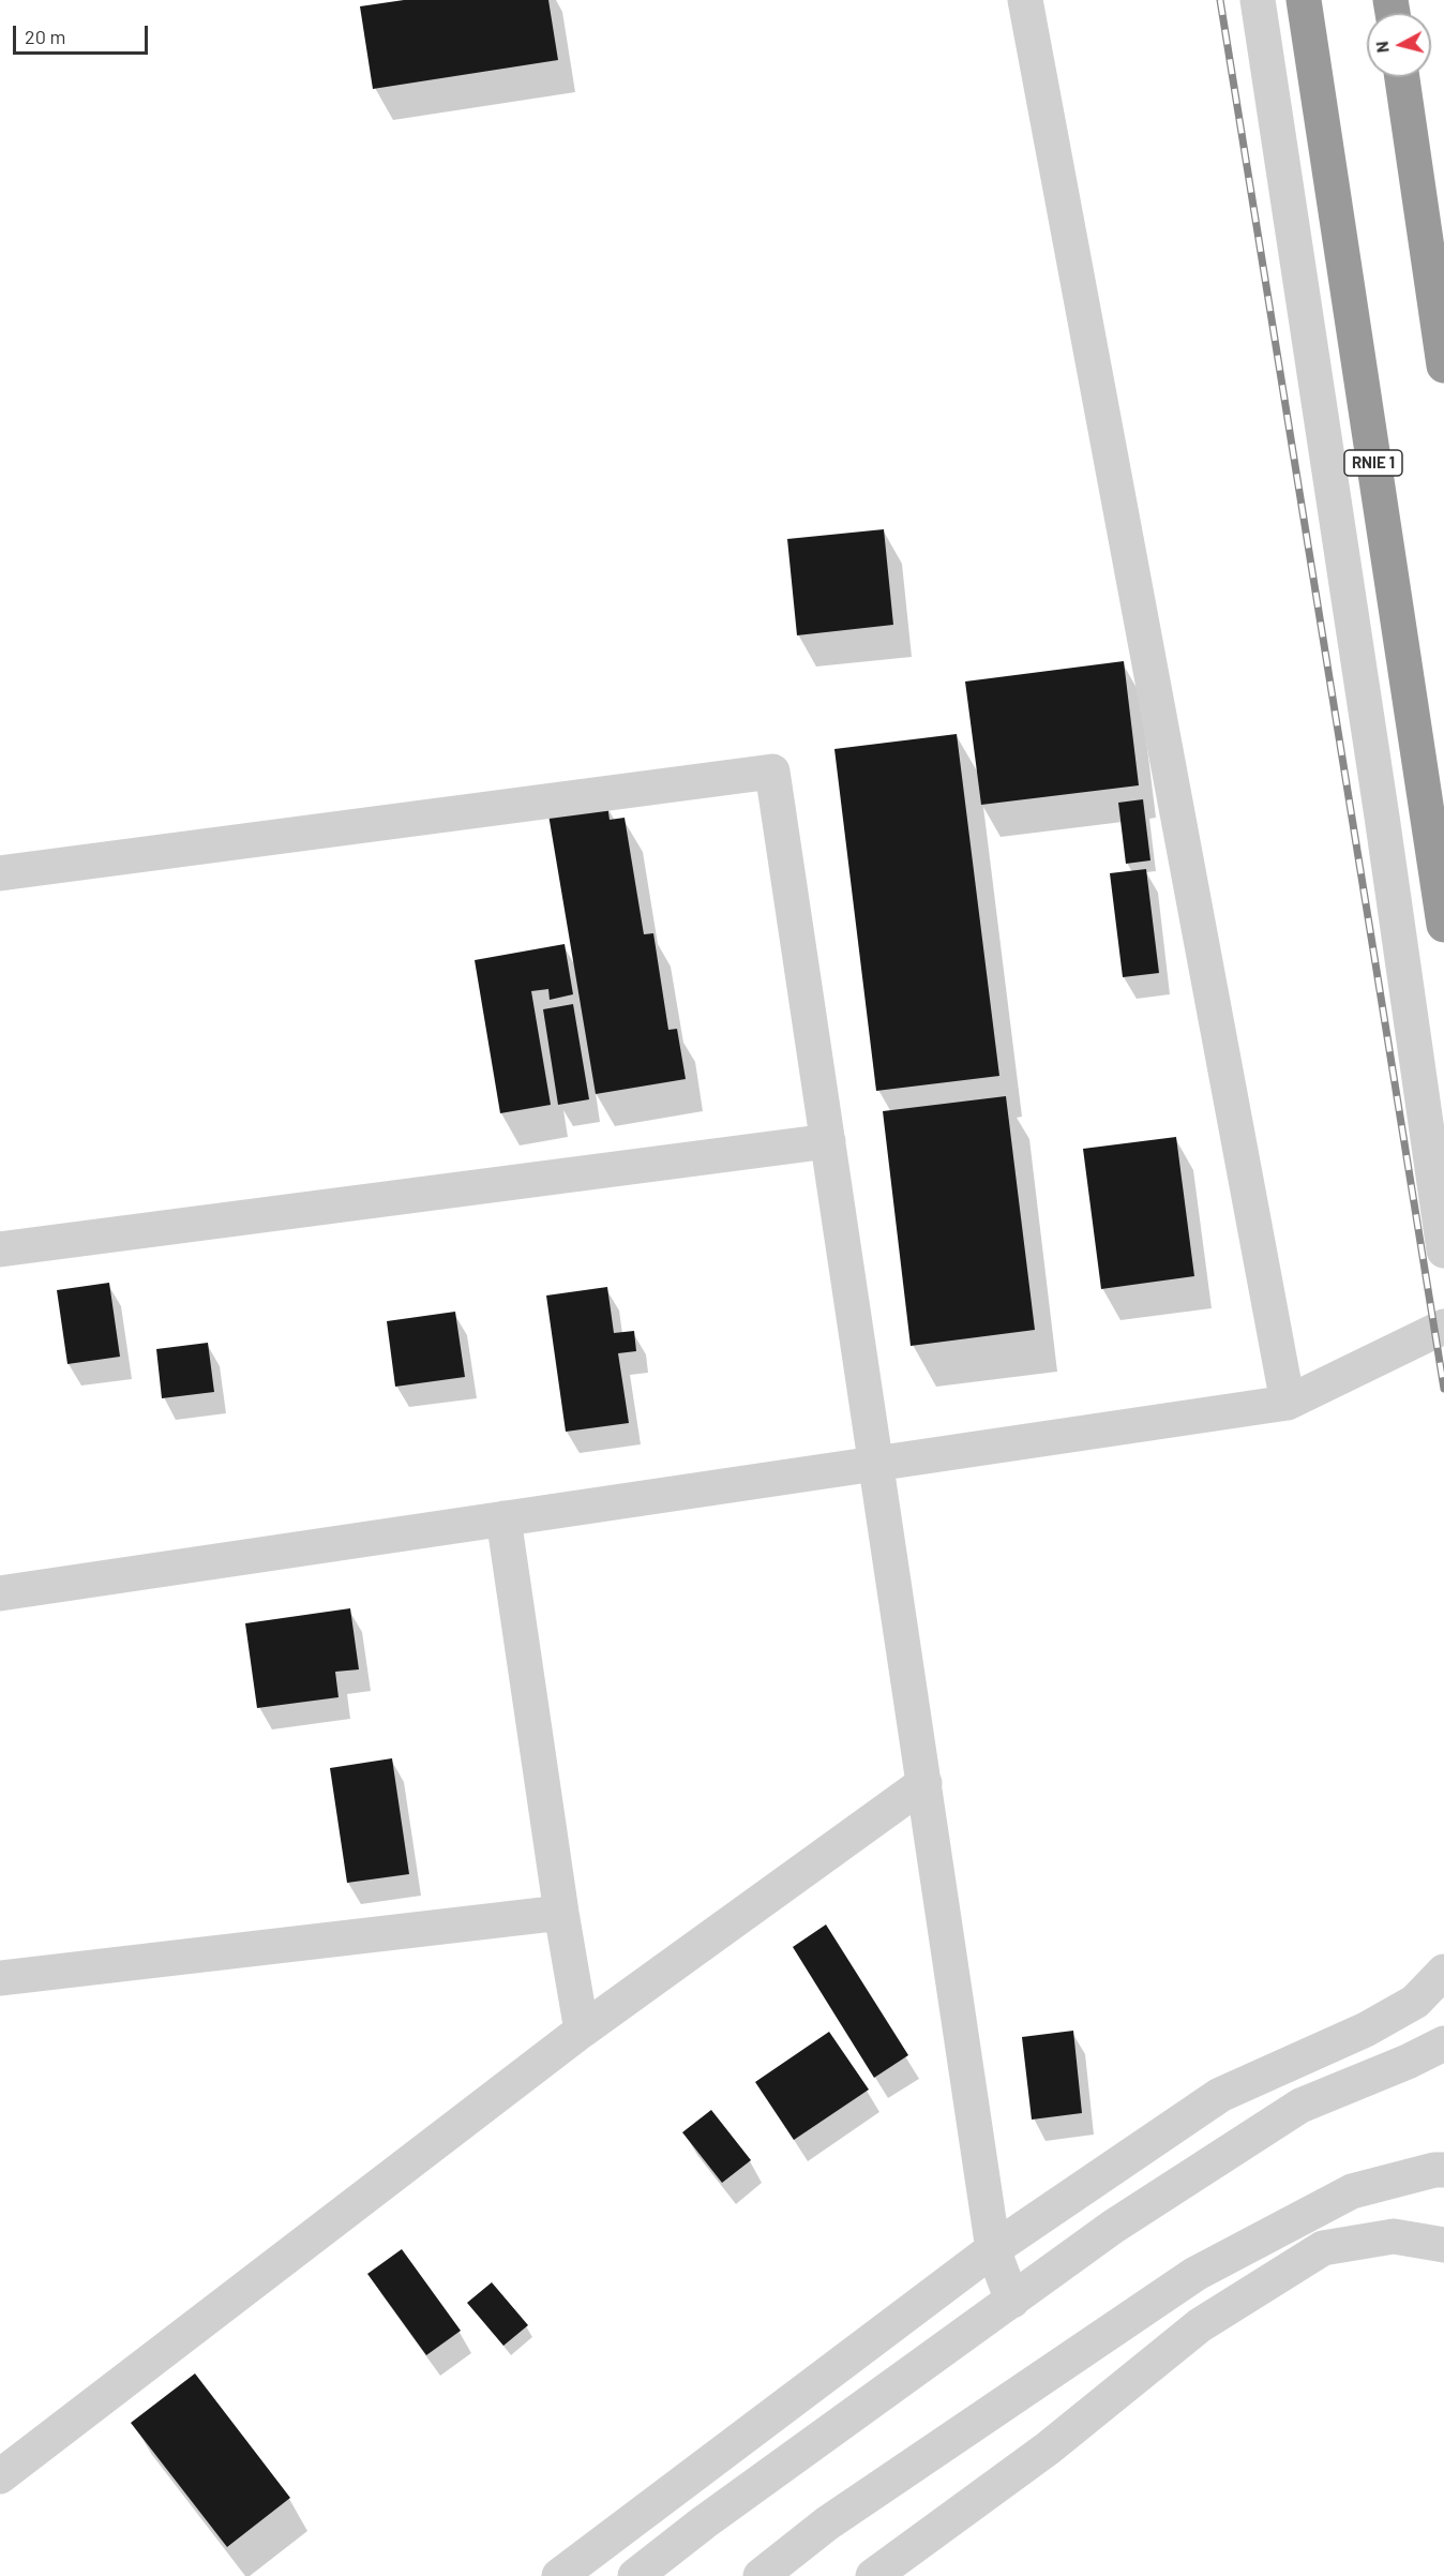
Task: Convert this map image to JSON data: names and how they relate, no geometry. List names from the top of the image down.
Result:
{
  "streets": {
    "highway": ["RNIE 1"]
  },
  "scale_bar": "20 m",
  "north": "left"
}
